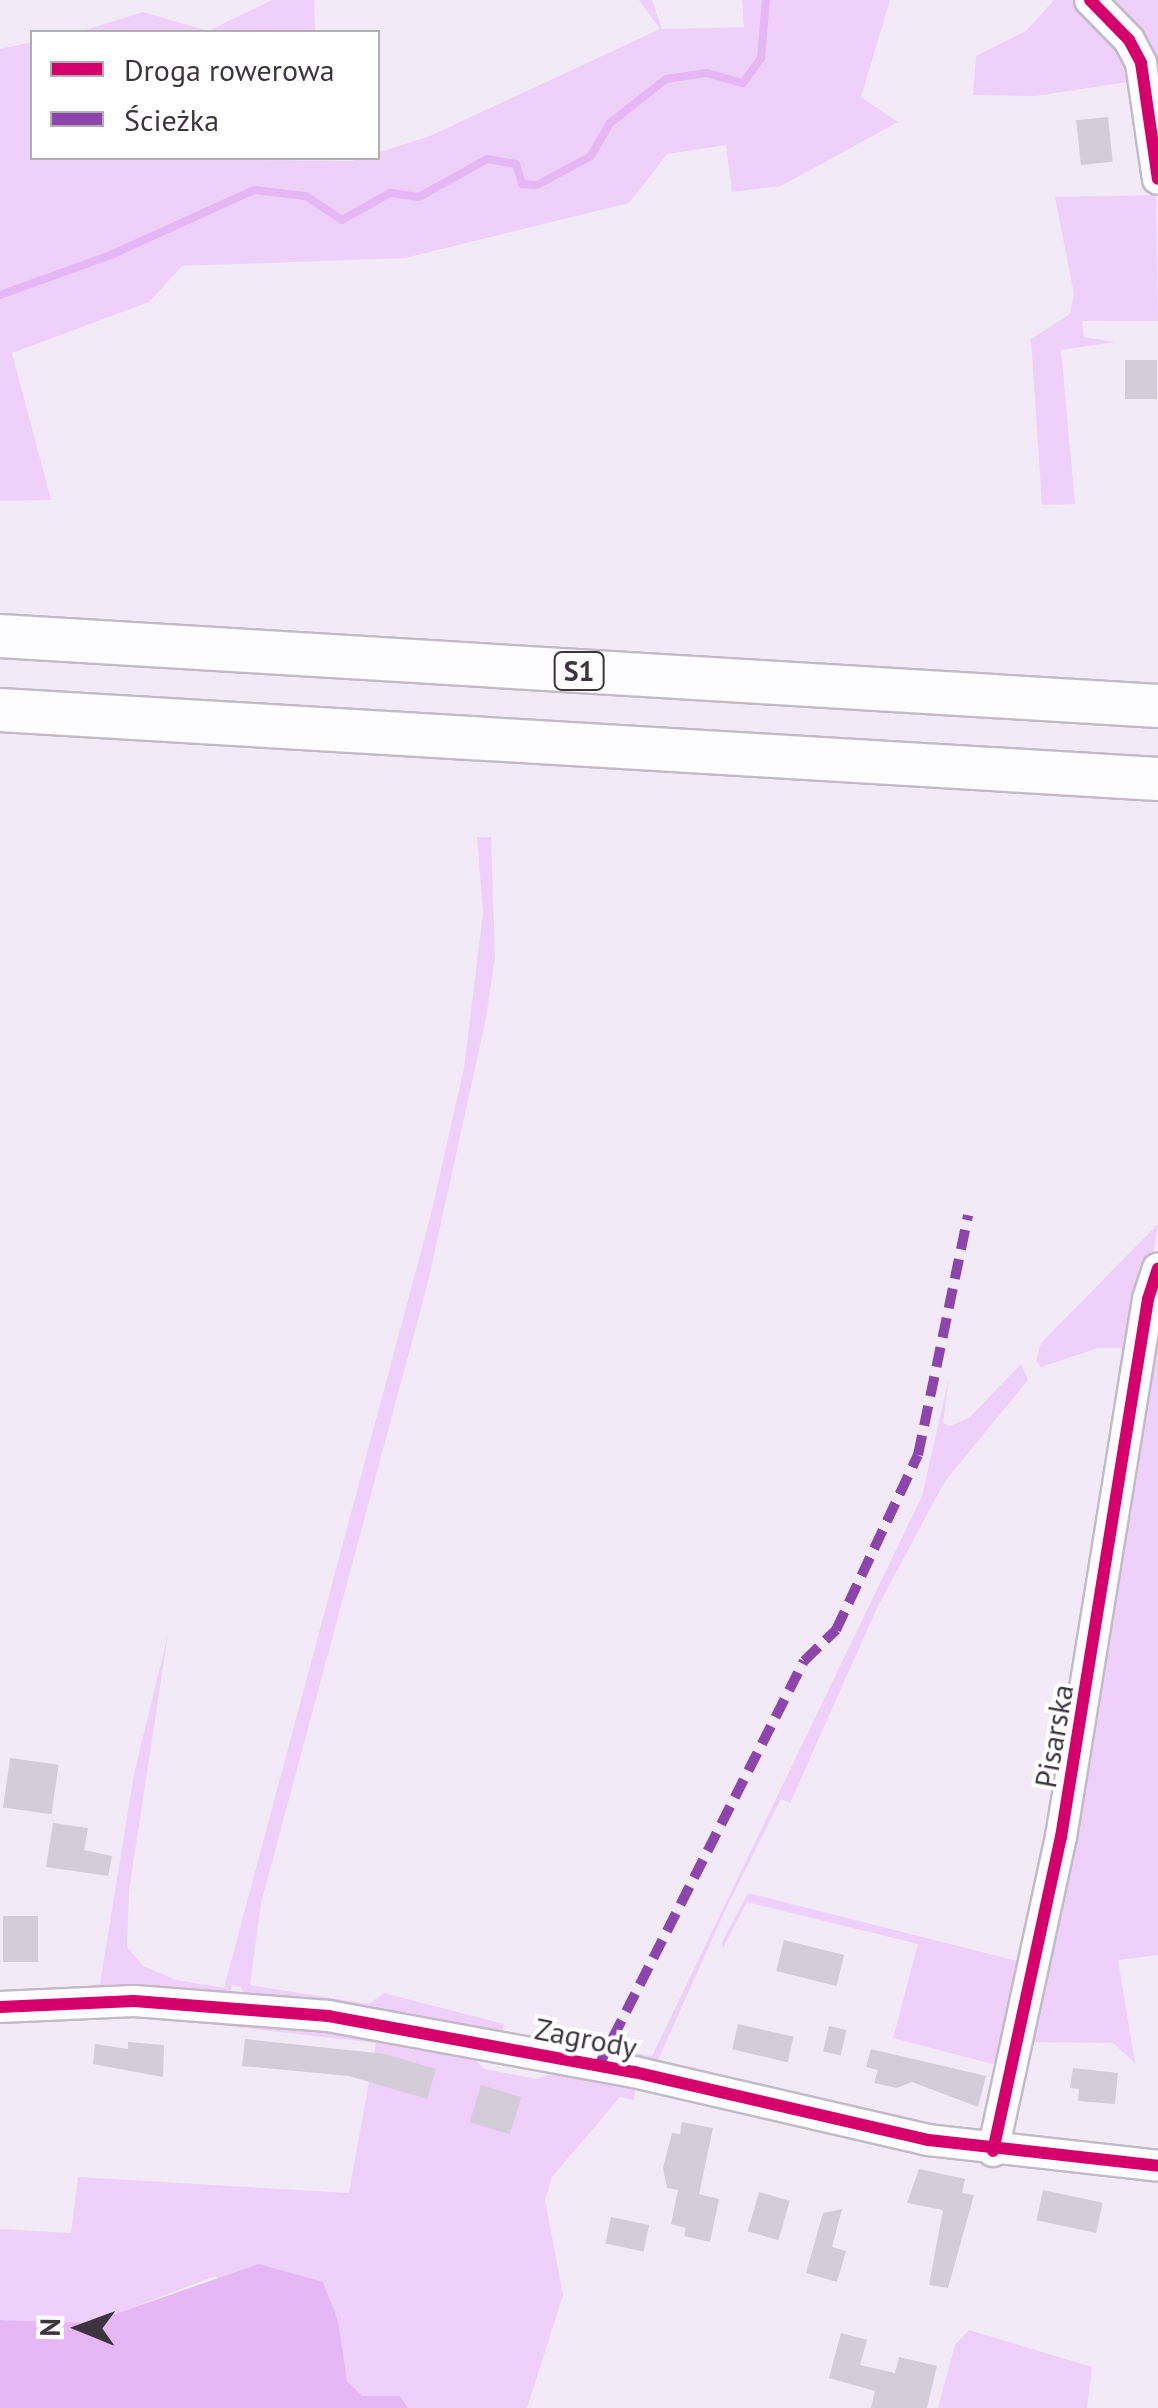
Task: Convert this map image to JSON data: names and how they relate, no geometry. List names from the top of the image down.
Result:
{
  "streets": {
    "highway": ["S1"],
    "street": ["Pisarska", "Zagrody"]
  },
  "crossings": [
    ["Pisarska", "Zagrody"]
  ],
  "legend": ["Droga rowerowa", "Ścieżka"],
  "north": "left"
}
